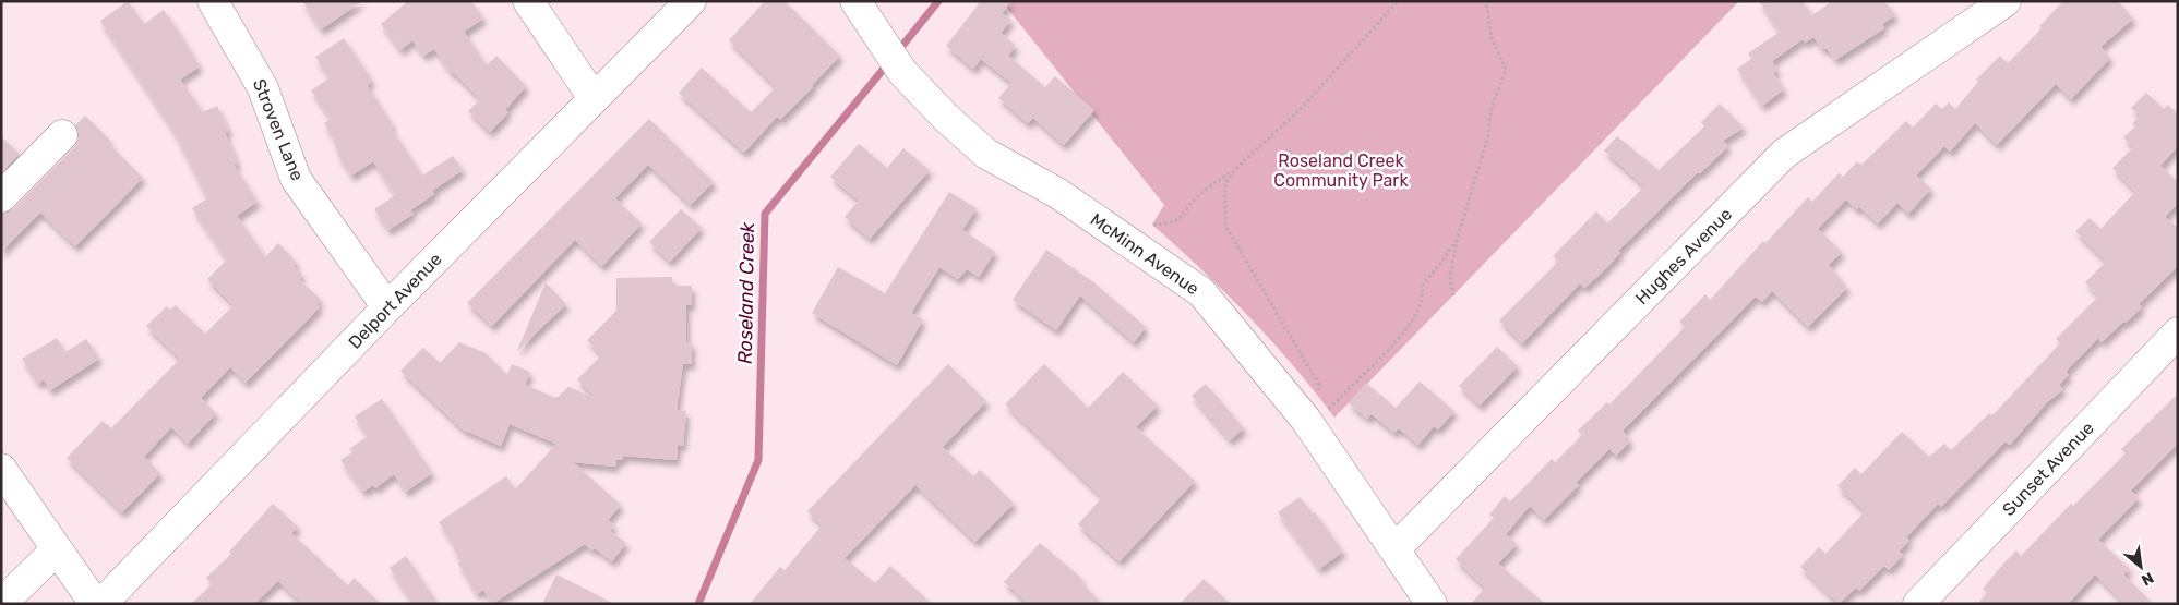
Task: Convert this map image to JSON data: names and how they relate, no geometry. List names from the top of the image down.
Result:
{
  "streets": {
    "street": [
      "Stroven Lane",
      "McMinn Avenue",
      "Hughes Avenue",
      "Delport Avenue",
      "Sunset Avenue"
    ]
  },
  "crossings": [
    ["Stroven Lane", "Delport Avenue"],
    ["McMinn Avenue", "Hughes Avenue"]
  ],
  "water": ["Roseland Creek"],
  "parks": ["Roseland Creek Community Park"],
  "north": "bottom right"
}
